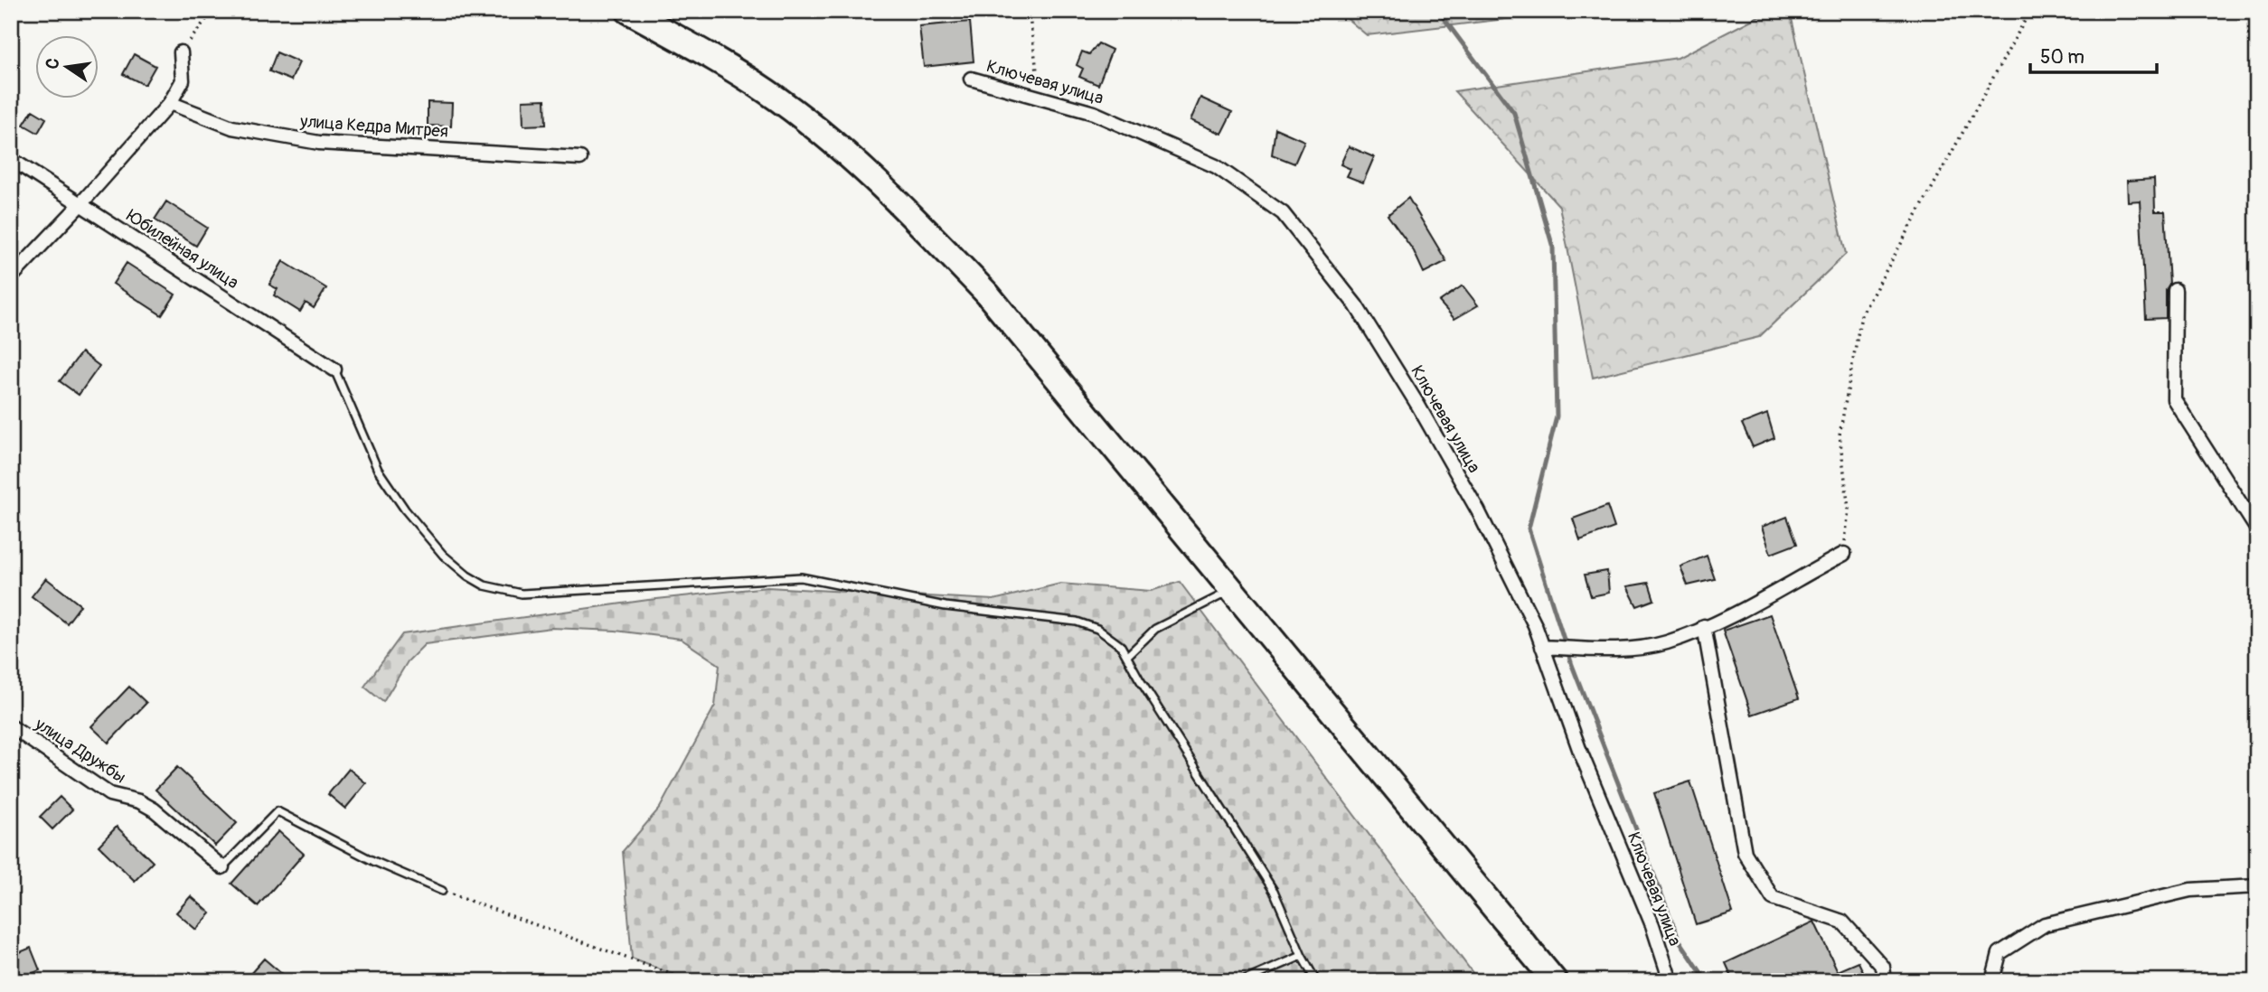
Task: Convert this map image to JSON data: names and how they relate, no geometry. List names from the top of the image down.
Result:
{
  "streets": {
    "street": [
      "Ключевая улица",
      "улица Кедра Митрея",
      "Юбилейная улица",
      "улица Дружбы"
    ]
  },
  "scale_bar": "50 m",
  "north": "left"
}
